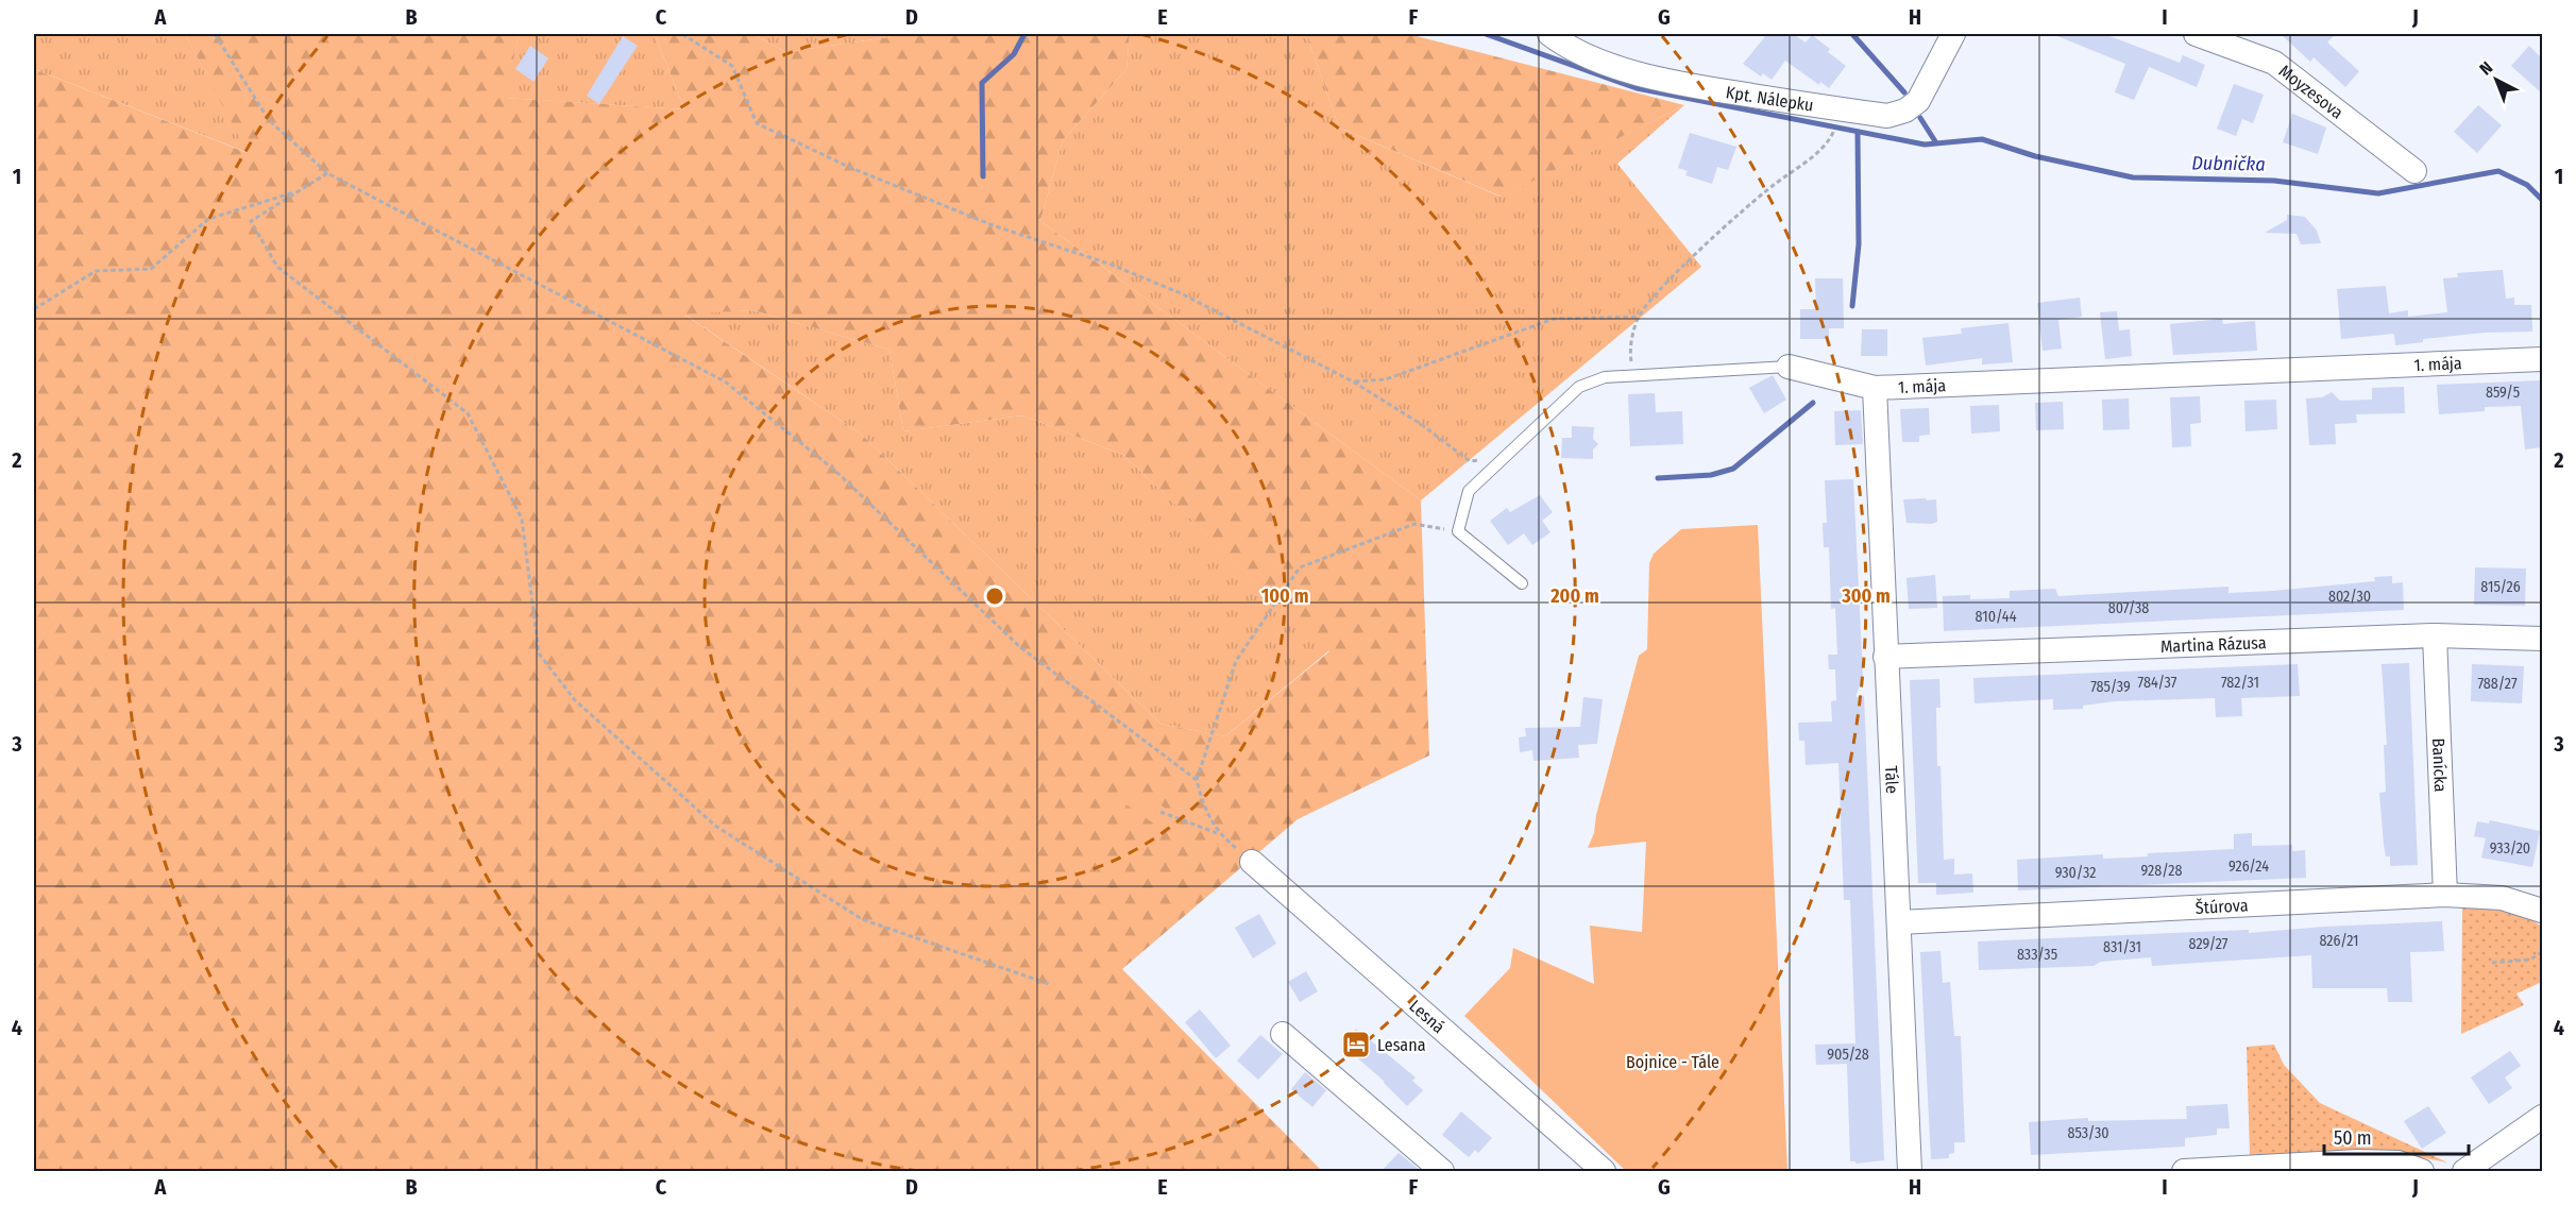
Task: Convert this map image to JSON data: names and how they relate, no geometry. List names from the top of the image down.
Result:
{
  "streets": {
    "street": [
      "Moyzesova",
      "Kpt. Nálepku",
      "1. mája",
      "Martina Rázusa",
      "Banícka",
      "Tále",
      "Štúrova",
      "Lesná"
    ]
  },
  "crossings": [
    ["1. mája", "Tále"],
    ["Martina Rázusa", "Banícka"],
    ["Martina Rázusa", "Tále"],
    ["Banícka", "Štúrova"],
    ["Tále", "Štúrova"]
  ],
  "water": ["Dubnička"],
  "parks": ["Bojnice - Tále"],
  "places": {
    "hotel": ["Lesana"]
  },
  "house_numbers": [
    "859/5",
    "815/26",
    "802/30",
    "807/38",
    "810/44",
    "784/37",
    "782/31",
    "788/27",
    "785/39",
    "933/20",
    "926/24",
    "928/28",
    "930/32",
    "826/21",
    "829/27",
    "831/31",
    "833/35",
    "905/28",
    "853/30"
  ],
  "scale_bar": "50 m",
  "north": "top left",
  "grid": {
    "columns": [
      "A",
      "B",
      "C",
      "D",
      "E",
      "F",
      "G",
      "H",
      "I",
      "J"
    ],
    "rows": [
      "1",
      "2",
      "3",
      "4"
    ]
  },
  "rings": ["100 m", "200 m", "300 m"]
}
